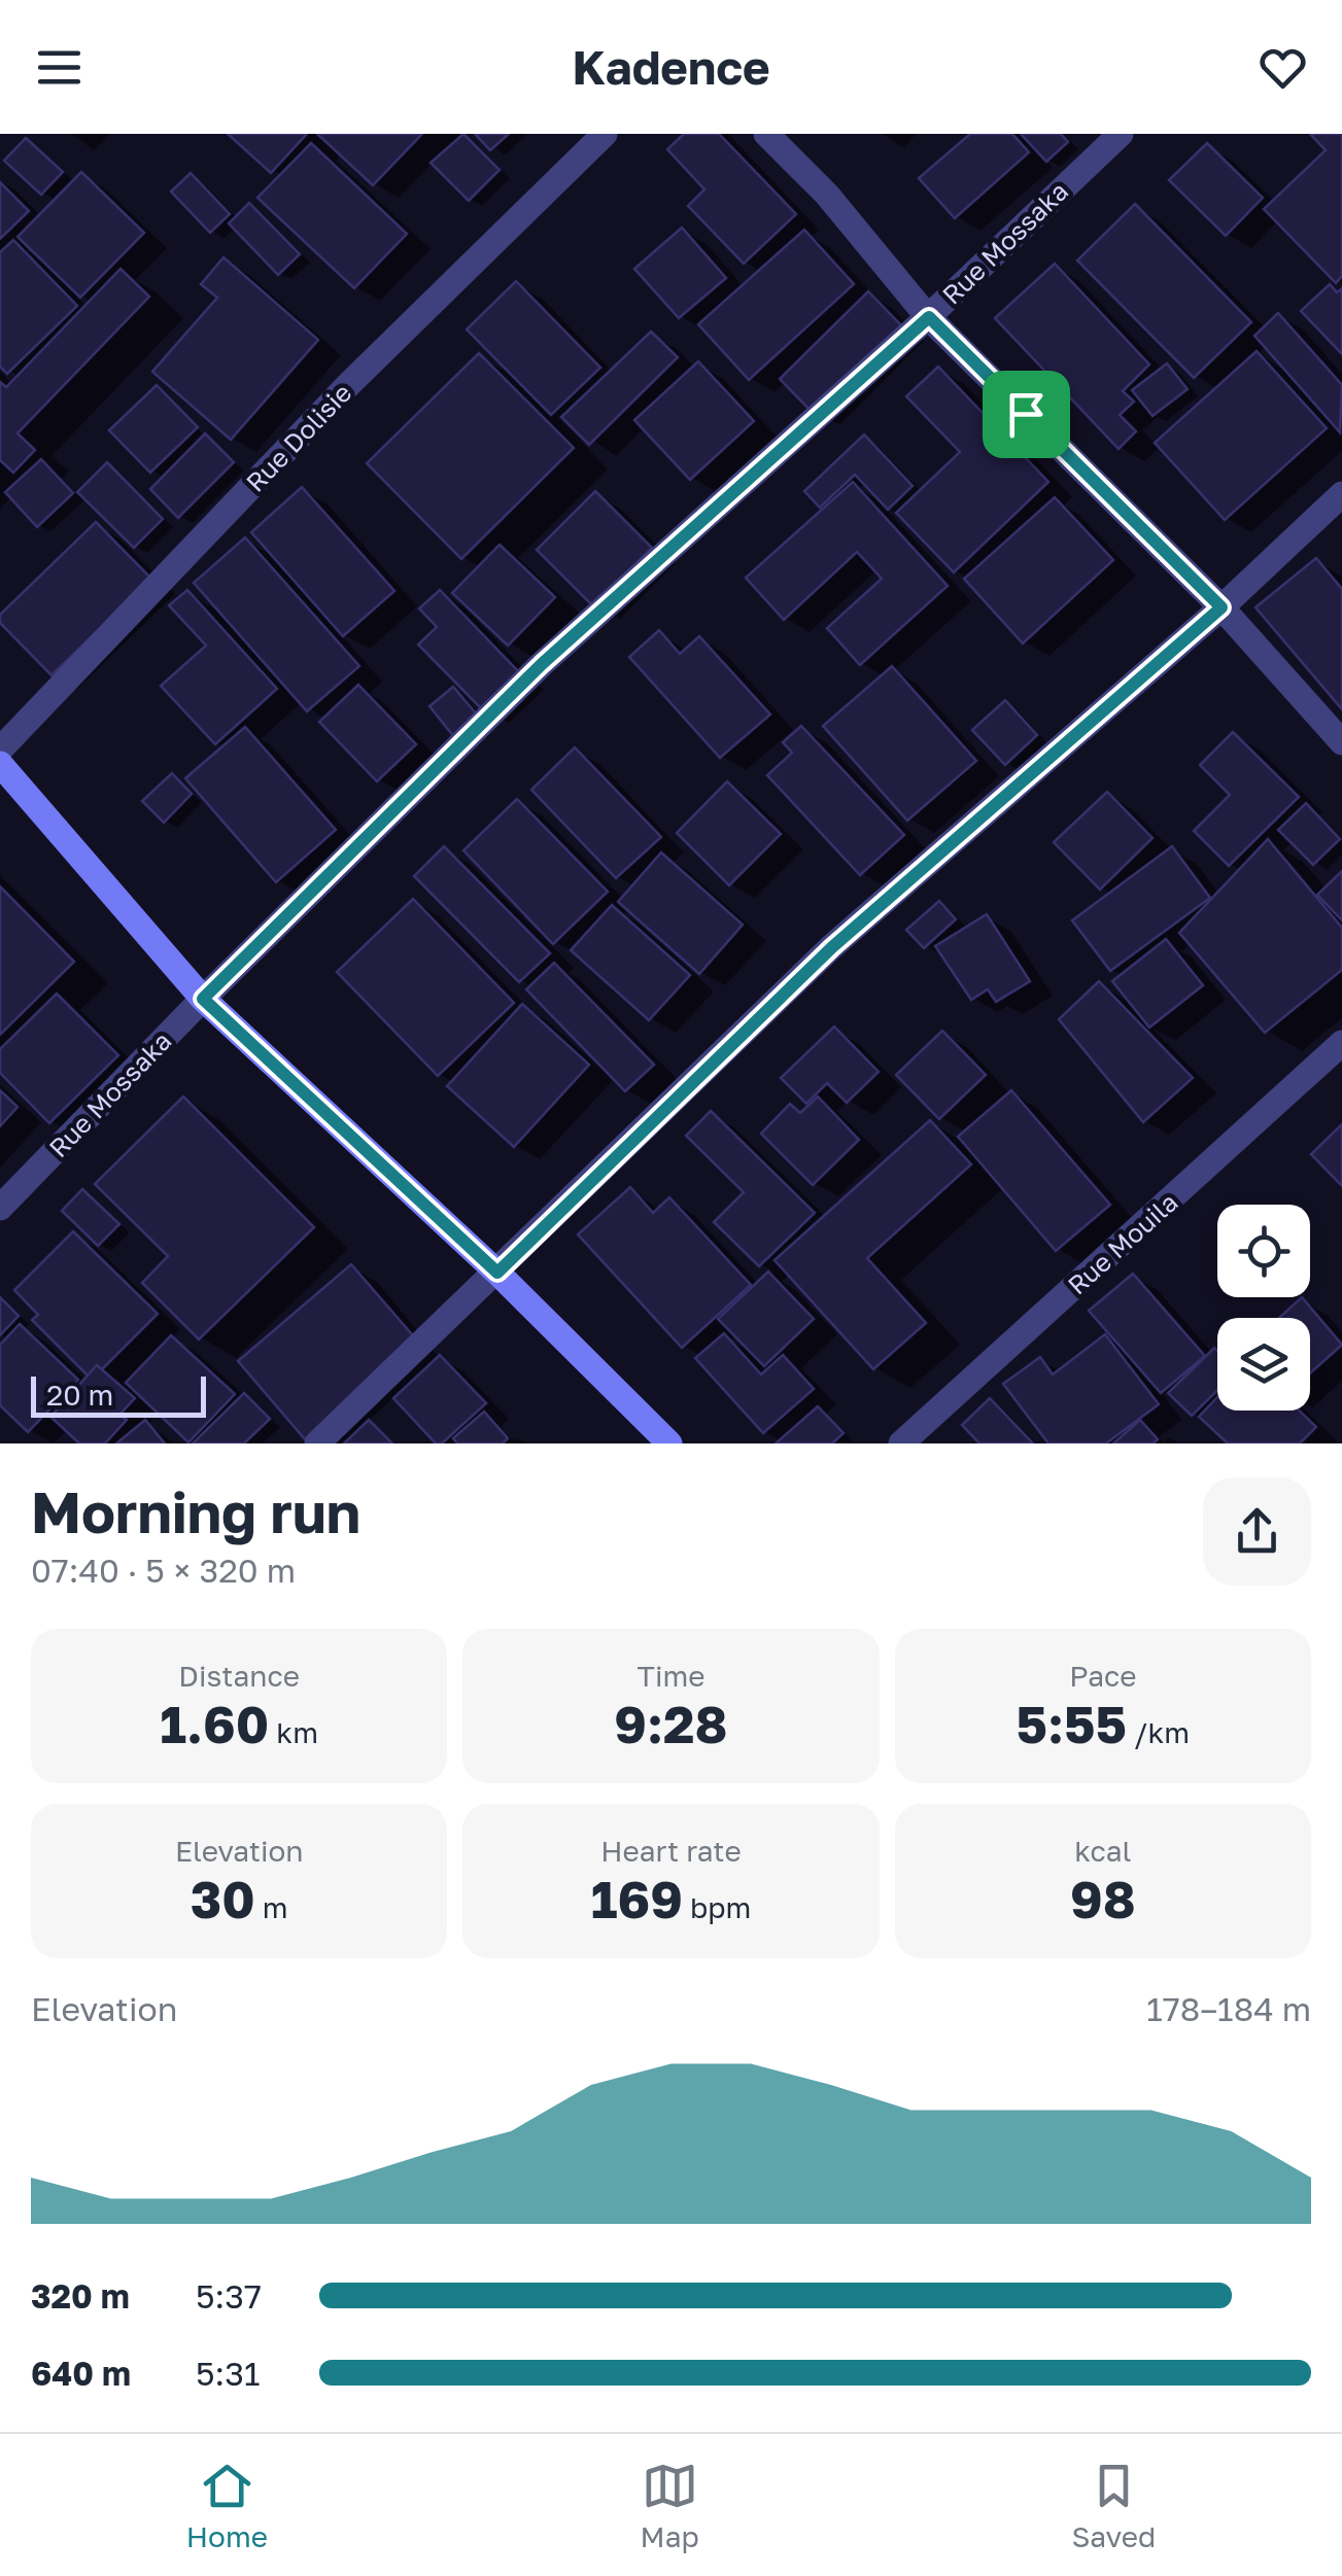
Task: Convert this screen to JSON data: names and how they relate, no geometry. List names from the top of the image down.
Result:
{
  "streets": {
    "street": ["Rue Mossaka", "Rue Dolisie", "Rue Mouila"]
  },
  "scale_bar": "20 m",
  "page": {
    "header": "Kadence",
    "scale": "20 m",
    "heading": ["Morning run", "07:40 · 5 × 320 m"],
    "stats": [
      ["Distance", "1.60 km"],
      ["Time", "9:28"],
      ["Pace", "5:55 /km"],
      ["Elevation", "30 m"],
      ["Heart rate", "169 bpm"],
      ["kcal", "98"]
    ],
    "chart": ["Elevation", "178–184 m"],
    "list": [
      {
        "name": "320 m",
        "note": "5:37"
      },
      {
        "name": "640 m",
        "note": "5:31"
      }
    ],
    "tabs": ["Home", "Map", "Saved"]
  }
}
